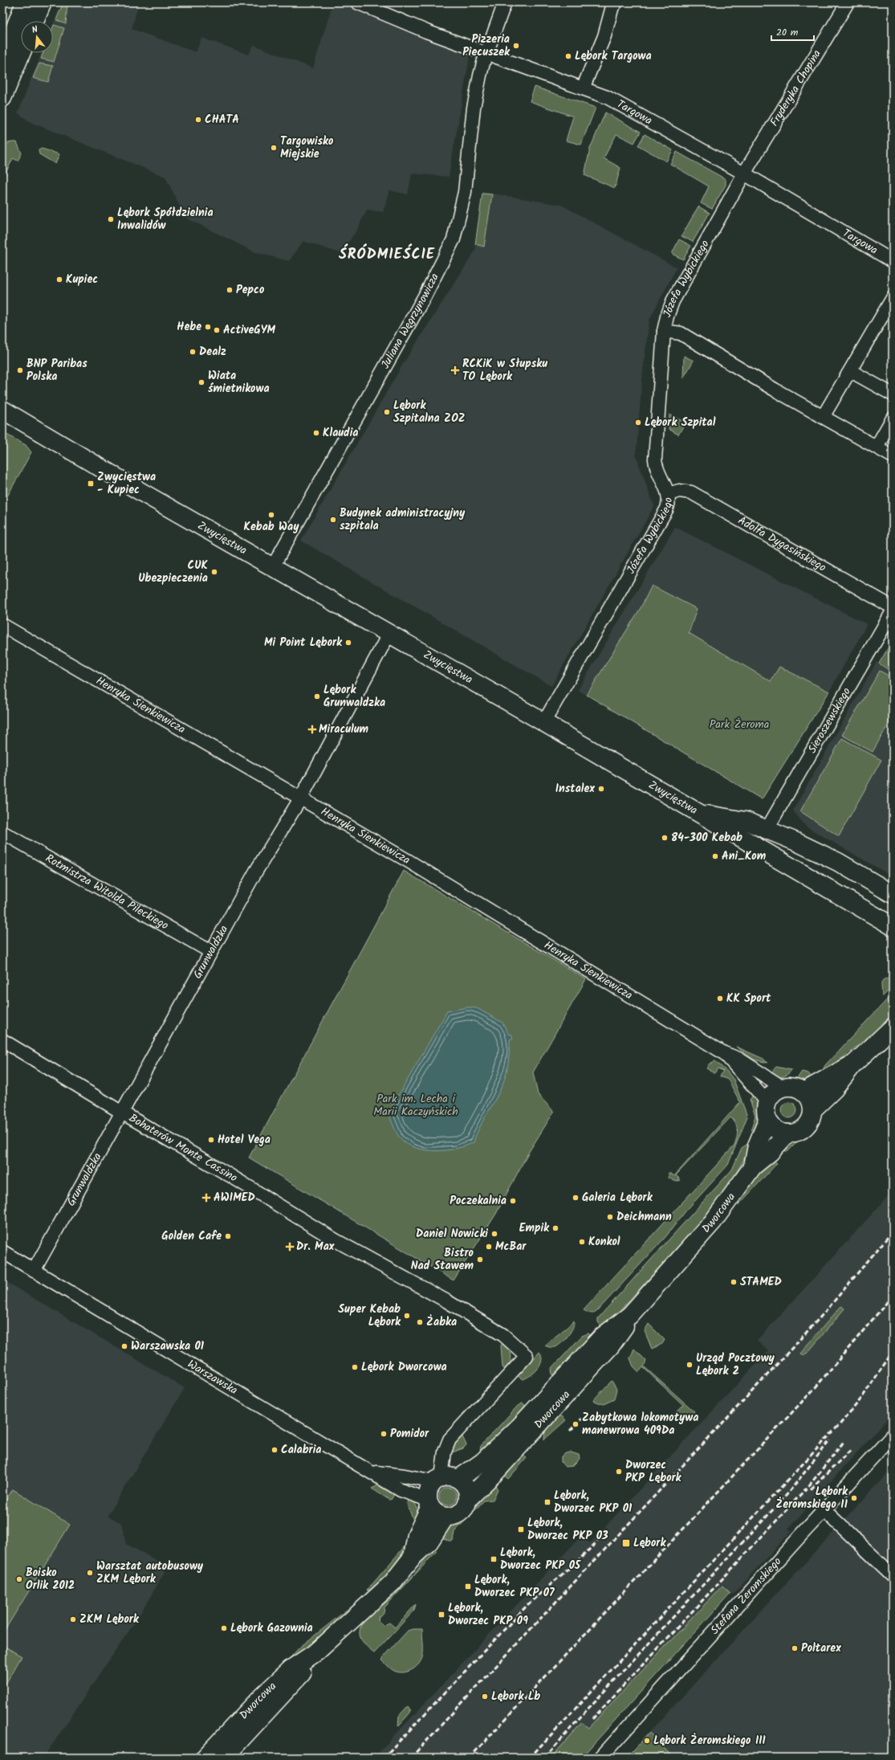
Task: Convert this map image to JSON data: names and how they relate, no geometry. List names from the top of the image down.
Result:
{
  "streets": {
    "street": [
      "Fryderyka Chopina",
      "Targowa",
      "Józefa Wybickiego",
      "Juliana Węgrzynowicza",
      "Zwycięstwa",
      "Adolfa Dygasińskiego",
      "Henryka Sienkiewicza",
      "Sieroszewskiego",
      "Rotmistrza Witolda Pileckiego",
      "Grunwaldzka",
      "Bohaterów Monte Cassino",
      "Dworcowa",
      "Warszawska",
      "Stefana Żeromskiego"
    ]
  },
  "crossings": [
    ["Fryderyka Chopina", "Targowa"],
    ["Fryderyka Chopina", "Józefa Wybickiego"],
    ["Targowa", "Józefa Wybickiego"],
    ["Targowa", "Juliana Węgrzynowicza"],
    ["Józefa Wybickiego", "Zwycięstwa"],
    ["Józefa Wybickiego", "Adolfa Dygasińskiego"],
    ["Juliana Węgrzynowicza", "Zwycięstwa"],
    ["Zwycięstwa", "Grunwaldzka"],
    ["Henryka Sienkiewicza", "Grunwaldzka"],
    ["Henryka Sienkiewicza", "Dworcowa"],
    ["Rotmistrza Witolda Pileckiego", "Grunwaldzka"],
    ["Grunwaldzka", "Bohaterów Monte Cassino"],
    ["Grunwaldzka", "Warszawska"],
    ["Bohaterów Monte Cassino", "Dworcowa"],
    ["Bohaterów Monte Cassino", "Warszawska"],
    ["Dworcowa", "Warszawska"]
  ],
  "districts": ["ŚRÓDMIEŚCIE"],
  "parks": ["Park Żeroma", "Park im. Lecha i Marii Kaczyńskich"],
  "places": {
    "other": [
      "Pizzeria Piecuszek",
      "Lębork Targowa",
      "CHATA",
      "Targowisko Miejskie",
      "Lębork Spółdzielnia Inwalidów",
      "Kupiec",
      "Pepco",
      "Hebe",
      "ActiveGYM",
      "Dealz",
      "BNP Paribas Polska",
      "Wiata śmietnikowa",
      "Lębork Szpitalna ZOZ",
      "Lębork Szpital",
      "Klaudia",
      "Kebab Way",
      "Budynek administracyjny szpitala",
      "CUK Ubezpieczenia",
      "Mi Point Lębork",
      "Lębork Grunwaldzka",
      "Instalex",
      "84-300 Kebab",
      "Ani_Kom",
      "KK Sport",
      "Hotel Vega",
      "Galeria Lębork",
      "Poczekalnia",
      "Deichmann",
      "Empik",
      "Daniel Nowicki",
      "Golden Cafe",
      "Konkol",
      "McBar",
      "Bistro Nad Stawem",
      "STAMED",
      "Super Kebab Lębork",
      "Żabka",
      "Warszawska 01",
      "Urząd Pocztowy Lębork 2",
      "Lębork Dworcowa",
      "Zabytkowa lokomotywa manewrowa 409Da",
      "Pomidor",
      "Calabria",
      "Dworzec PKP Lębork",
      "Lębork Żeromskiego II",
      "Warsztat autobusowy ZKM Lębork",
      "Boisko Orlik 2012",
      "ZKM Lębork",
      "Lębork Gazownia",
      "Poltarex",
      "Lębork Lb",
      "Lębork Żeromskiego III"
    ],
    "health": [
      "RCKiK w Słupsku TO Lębork",
      "Miraculum",
      "AWIMED",
      "Dr. Max"
    ],
    "transit": [
      "Zwycięstwa - Kupiec",
      "Lębork, Dworzec PKP 01",
      "Lębork, Dworzec PKP 03",
      "Lębork",
      "Lębork, Dworzec PKP 05",
      "Lębork, Dworzec PKP 07",
      "Lębork, Dworzec PKP 09"
    ]
  },
  "scale_bar": "20 m",
  "north": "top"
}
